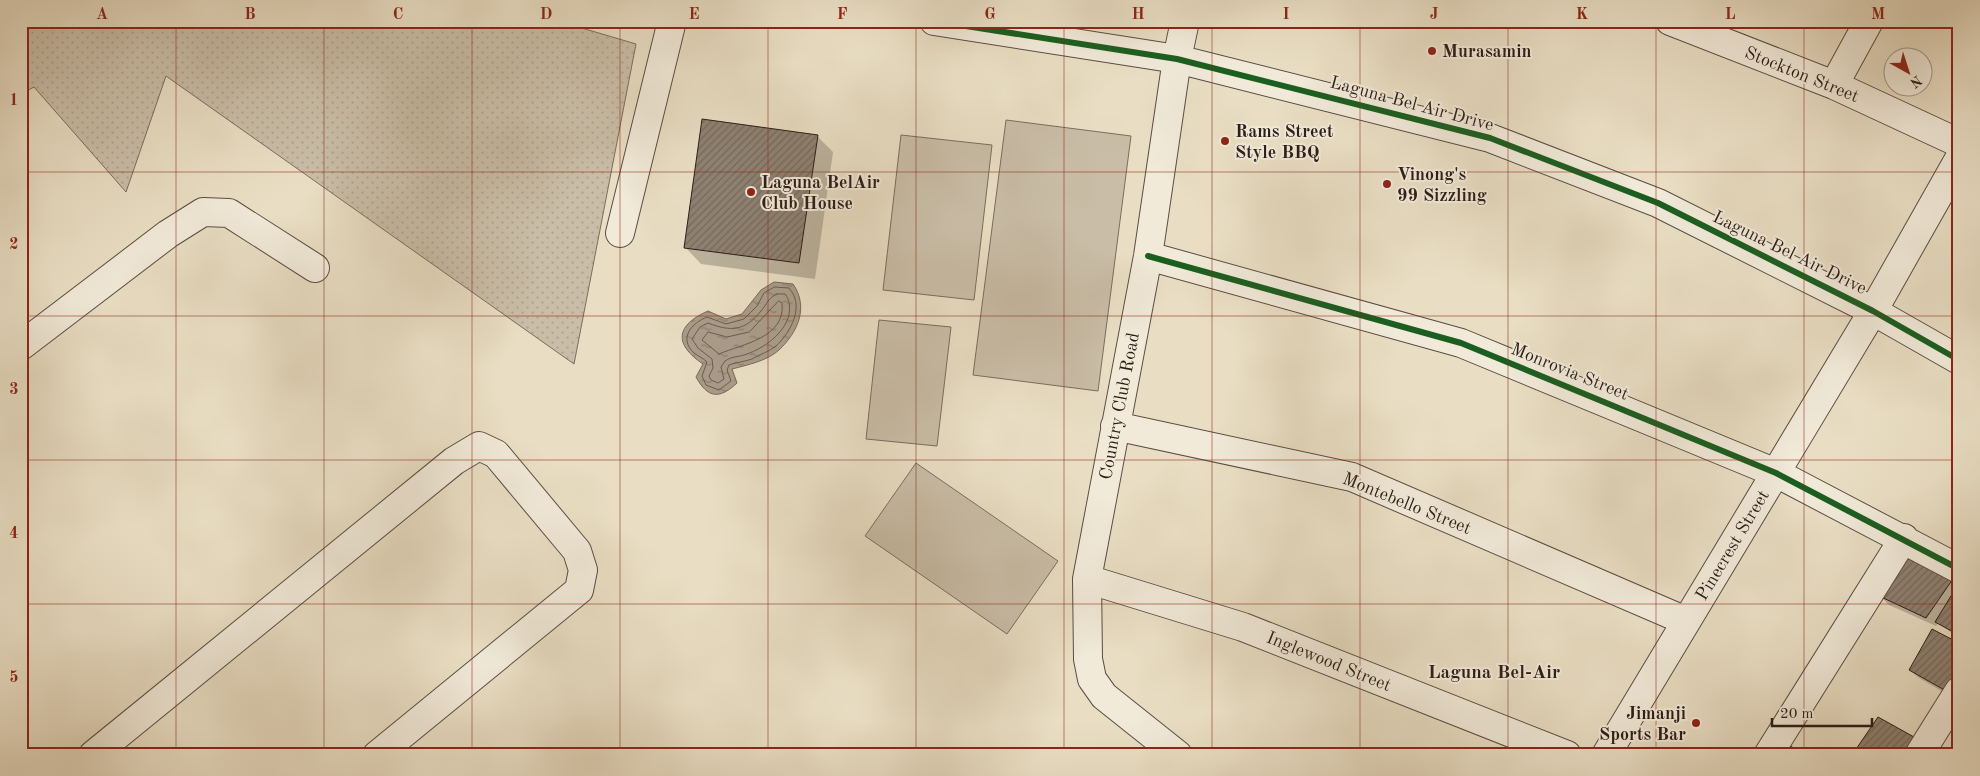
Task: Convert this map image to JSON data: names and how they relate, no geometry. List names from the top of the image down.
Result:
{
  "streets": {
    "street": [
      "Stockton Street",
      "Laguna Bel Air Drive",
      "Monrovia Street",
      "Country Club Road",
      "Montebello Street",
      "Pinecrest Street",
      "Inglewood Street"
    ]
  },
  "crossings": [
    ["Laguna Bel Air Drive", "Country Club Road"],
    ["Laguna Bel Air Drive", "Pinecrest Street"],
    ["Monrovia Street", "Country Club Road"],
    ["Monrovia Street", "Pinecrest Street"],
    ["Country Club Road", "Montebello Street"],
    ["Country Club Road", "Inglewood Street"],
    ["Montebello Street", "Pinecrest Street"]
  ],
  "districts": ["Laguna Bel-Air"],
  "places": [
    "Murasamin",
    "Rams Street Style BBQ",
    "Vinong's 99 Sizzling",
    "Laguna BelAir Club House",
    "Jimanji Sports Bar"
  ],
  "scale_bar": "20 m",
  "north": "bottom right",
  "grid": {
    "columns": [
      "A",
      "B",
      "C",
      "D",
      "E",
      "F",
      "G",
      "H",
      "I",
      "J",
      "K",
      "L",
      "M"
    ],
    "rows": [
      "1",
      "2",
      "3",
      "4",
      "5"
    ]
  }
}
